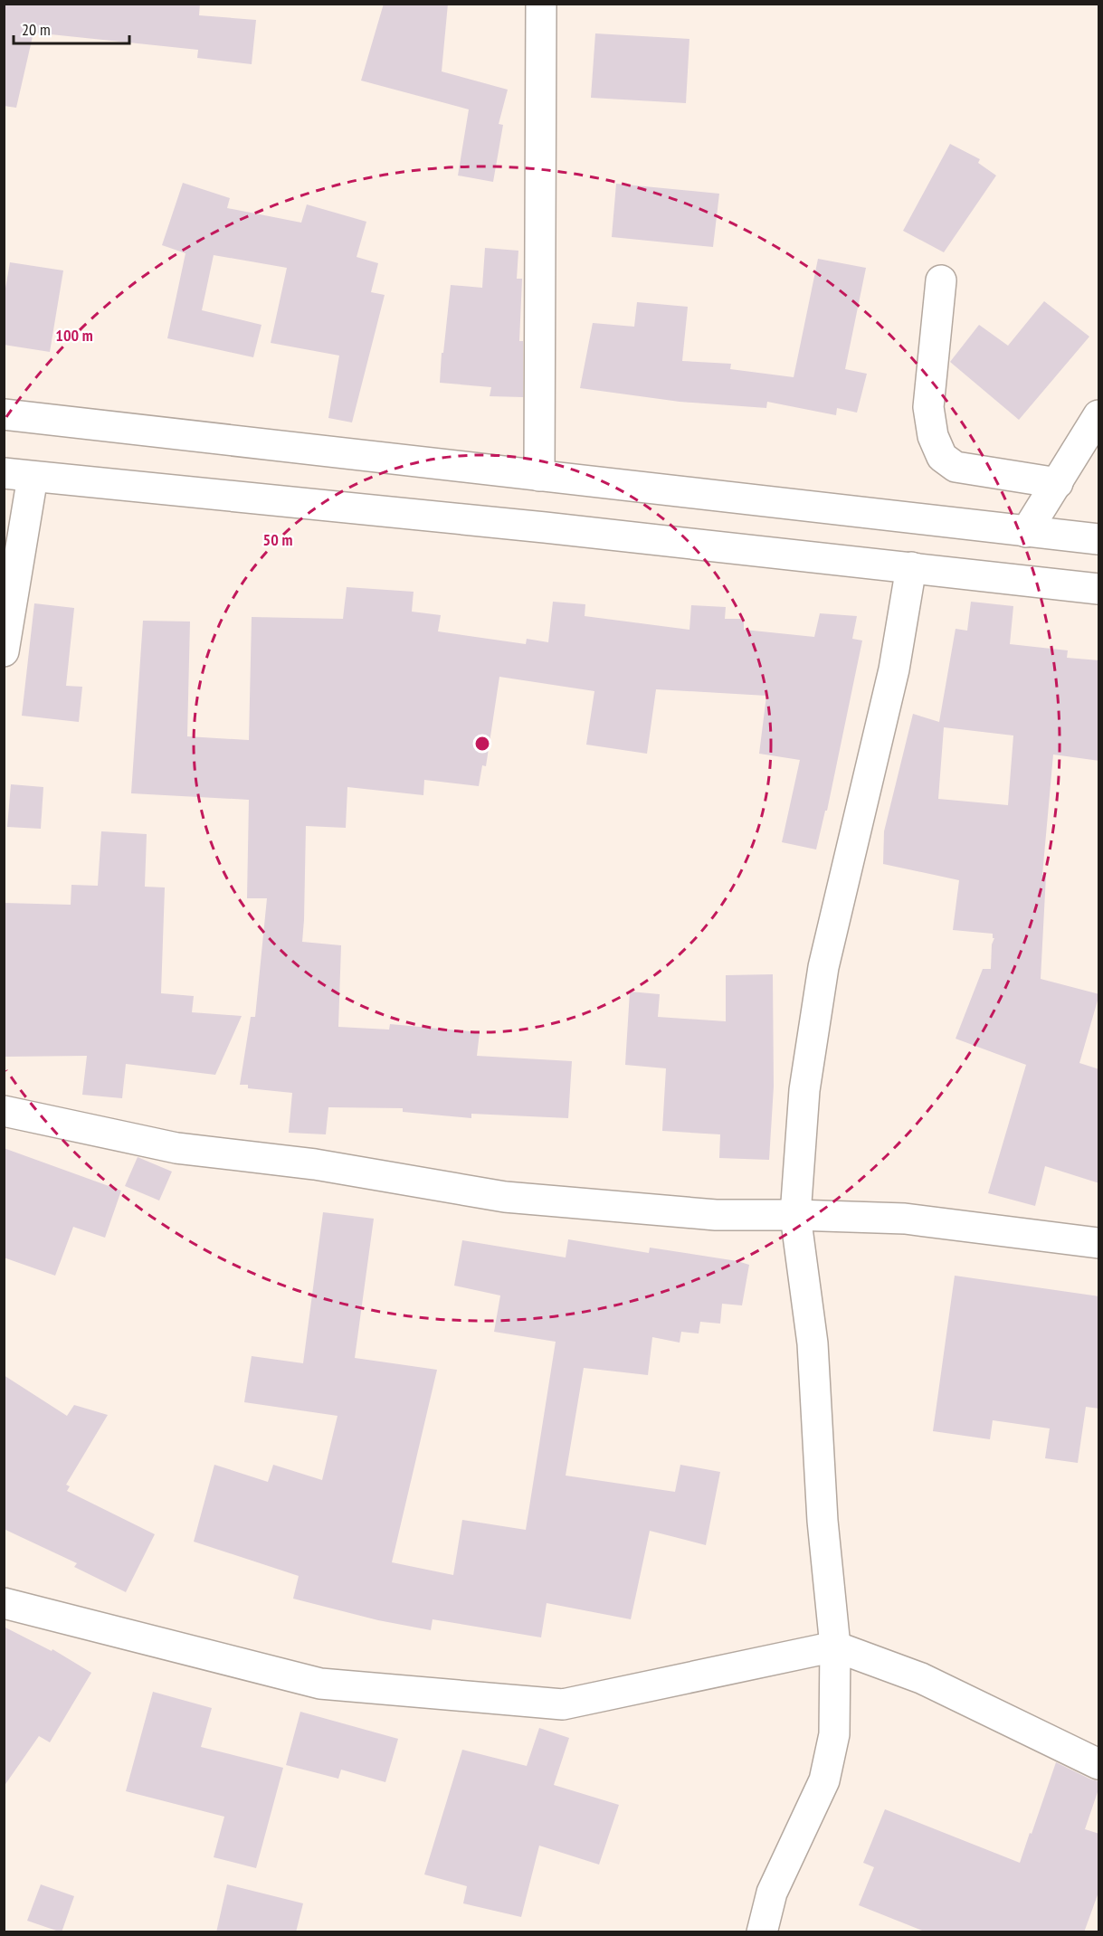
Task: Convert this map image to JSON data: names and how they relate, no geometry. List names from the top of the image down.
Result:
{
  "scale_bar": "20 m",
  "rings": ["100 m", "50 m"]
}
